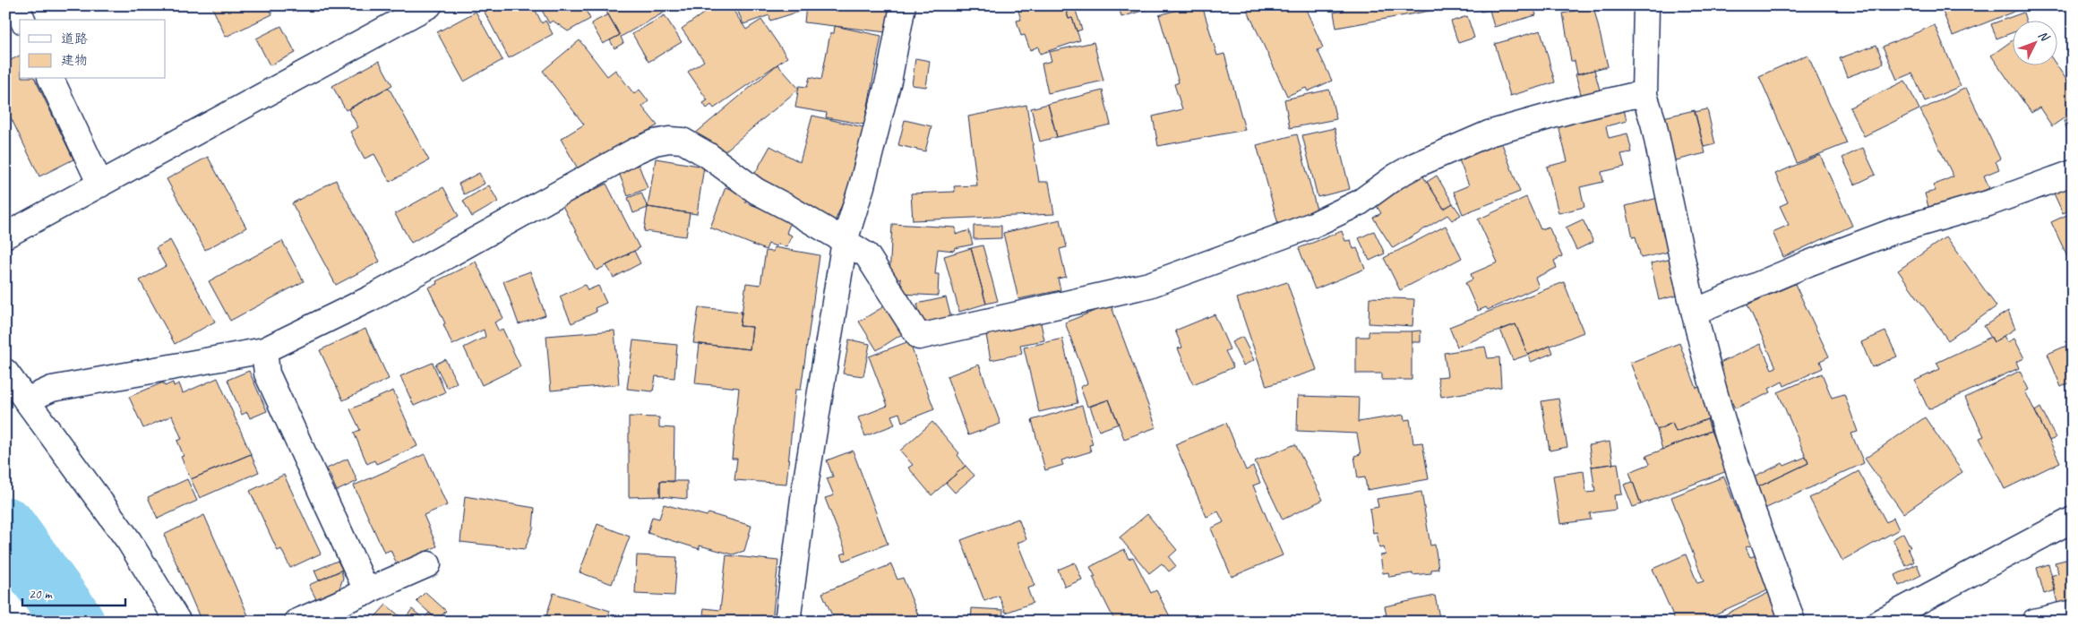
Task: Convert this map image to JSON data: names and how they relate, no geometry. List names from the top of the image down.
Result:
{
  "legend": ["道路", "建物"],
  "scale_bar": "20 m",
  "north": "top right"
}
